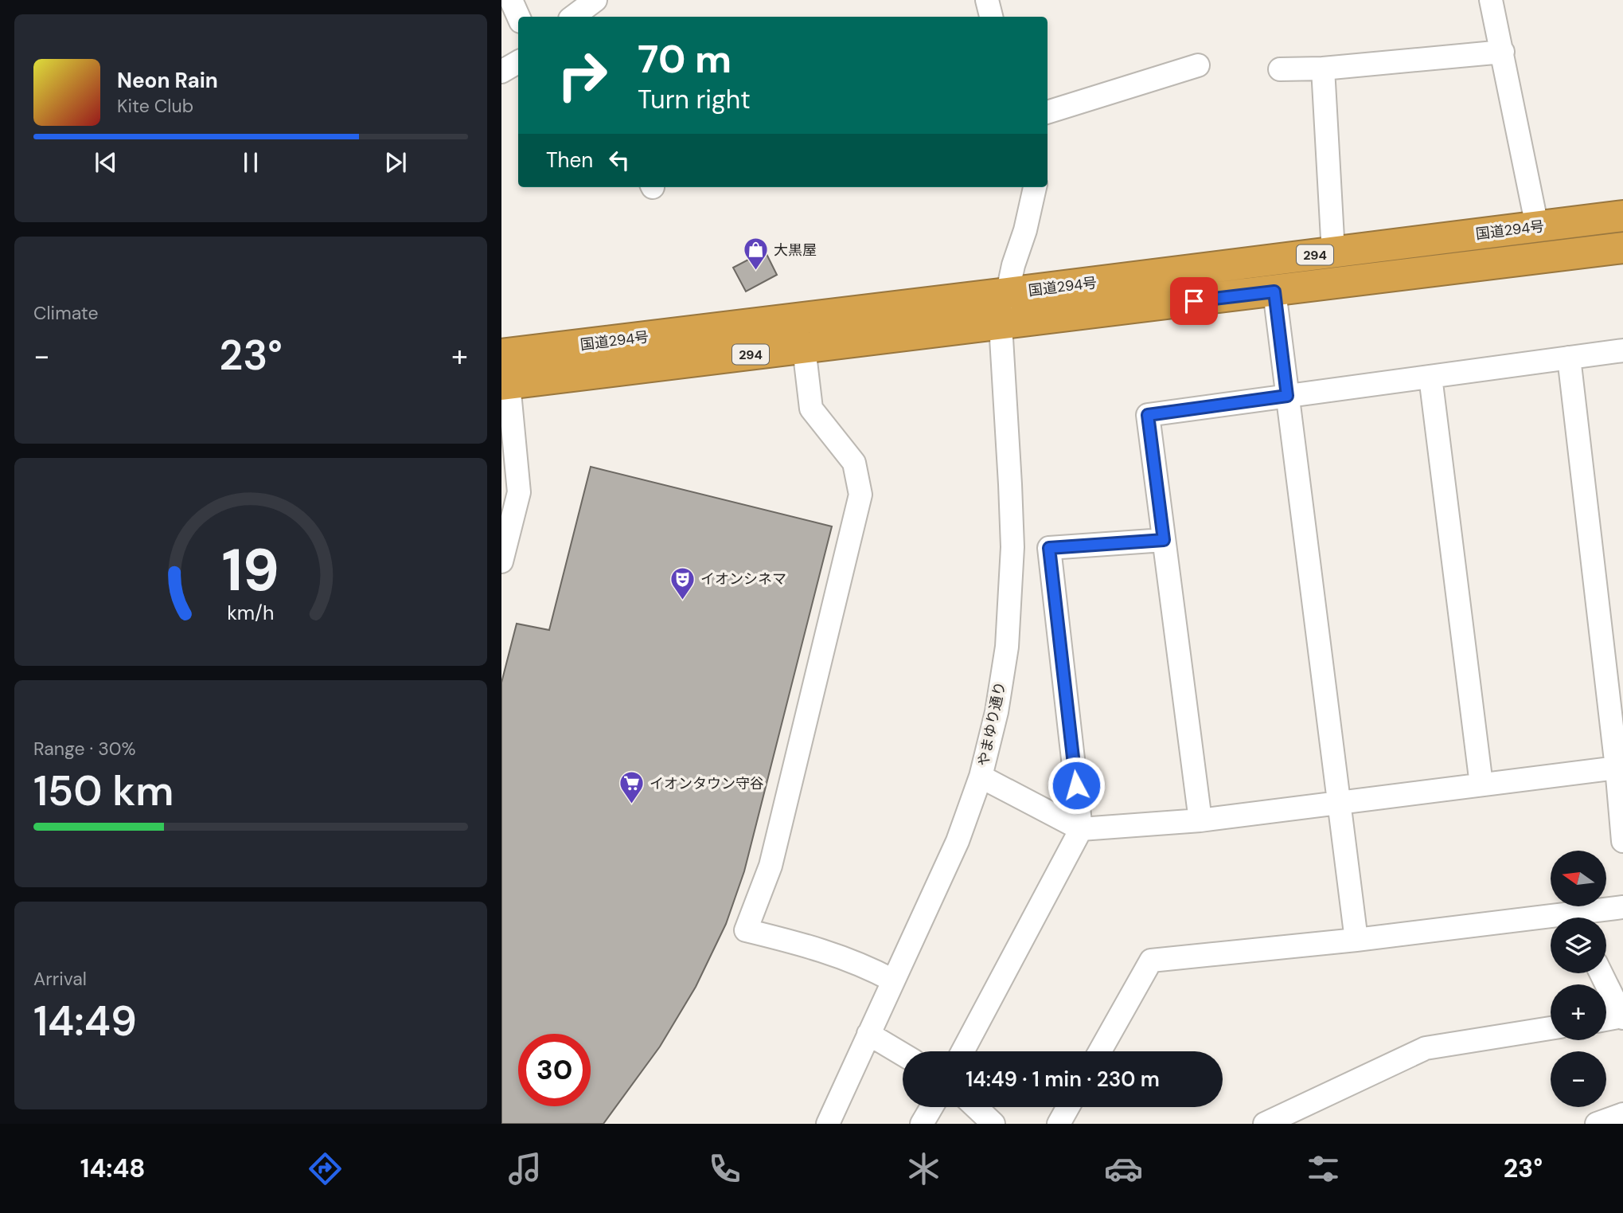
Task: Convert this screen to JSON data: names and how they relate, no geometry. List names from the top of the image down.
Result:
{
  "streets": {
    "highway": ["国道294号", "294"],
    "street": ["やまゆり通り"]
  },
  "crossings": [
    ["国道294号", "やまゆり通り"],
    ["294", "やまゆり通り"]
  ],
  "places": {
    "shop": ["大黒屋"],
    "theatre": ["イオンシネマ"],
    "supermarket": ["イオンタウン守谷"]
  },
  "north": "left",
  "page": {
    "turn": ["70 m", "Turn right"],
    "song": ["Neon Rain", "Kite Club"],
    "then": "Then",
    "tile": [
      "Climate",
      ["Range · 30%", "150 km"],
      ["Arrival", "14:49"]
    ],
    "heat": ["−", "23°", "+"],
    "map_buttons": ["+", "−"],
    "limit": "30",
    "trip": "14:49 · 1 min · 230 m",
    "tabs": ["14:48", "23°"],
    "gauge": ["19", "km/h"]
  }
}
